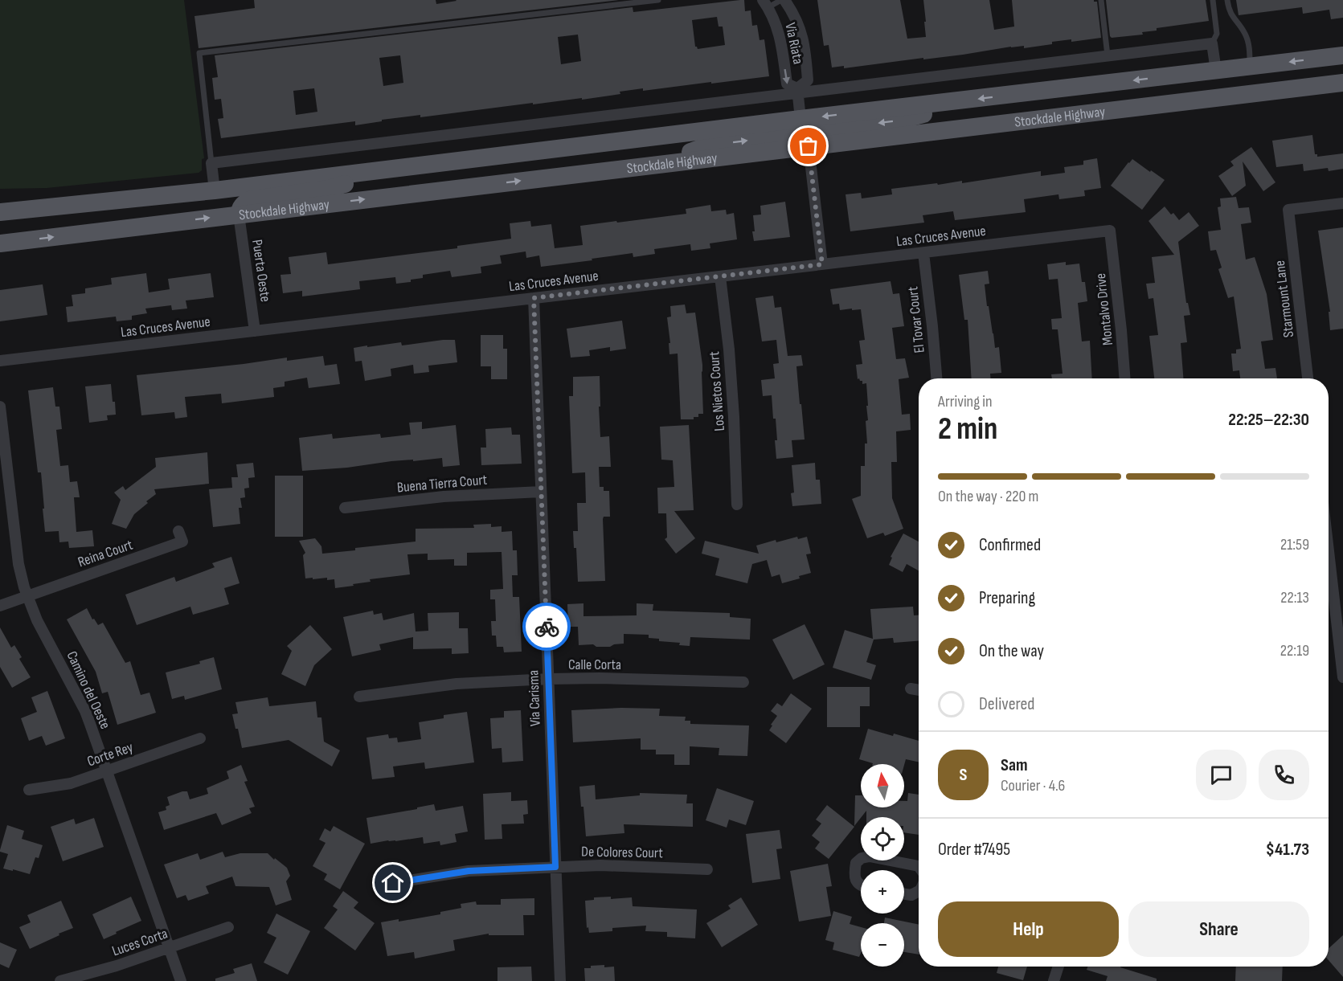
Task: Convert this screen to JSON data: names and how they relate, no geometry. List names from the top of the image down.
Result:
{
  "streets": {
    "main road": ["Stockdale Highway"],
    "street": [
      "Via Riata",
      "Las Cruces Avenue",
      "Puerta Oeste",
      "Starmount Lane",
      "Montalvo Drive",
      "El Tovar Court",
      "Los Nietos Court",
      "Buena Tierra Court",
      "Reina Court",
      "Calle Corta",
      "Camino del Oeste",
      "Via Carisma",
      "Corte Rey",
      "De Colores Court",
      "Luces Corta"
    ]
  },
  "crossings": [
    ["Via Riata", "Stockdale Highway"],
    ["Stockdale Highway", "Puerta Oeste"],
    ["Las Cruces Avenue", "Puerta Oeste"],
    ["Las Cruces Avenue", "Montalvo Drive"],
    ["Las Cruces Avenue", "El Tovar Court"],
    ["Las Cruces Avenue", "Los Nietos Court"],
    ["Las Cruces Avenue", "Via Carisma"],
    ["Buena Tierra Court", "Via Carisma"],
    ["Reina Court", "Camino del Oeste"],
    ["Calle Corta", "Via Carisma"],
    ["Camino del Oeste", "Corte Rey"],
    ["Camino del Oeste", "Luces Corta"],
    ["Via Carisma", "De Colores Court"]
  ],
  "one_way": ["Via Riata"],
  "north": "top",
  "page": {
    "heading": ["2 min", "Arriving in", "22:25–22:30"],
    "panel": [
      "Sam",
      "Courier · 4.6",
      "Order #7495",
      "$41.73"
    ],
    "bar": "On the way · 220 m",
    "list": [
      ["Confirmed", "21:59"],
      ["Preparing", "22:13"],
      ["On the way", "22:19"],
      "Delivered"
    ],
    "round": "S",
    "map_buttons": ["+", "−"],
    "buttons": ["Help", "Share"]
  }
}
